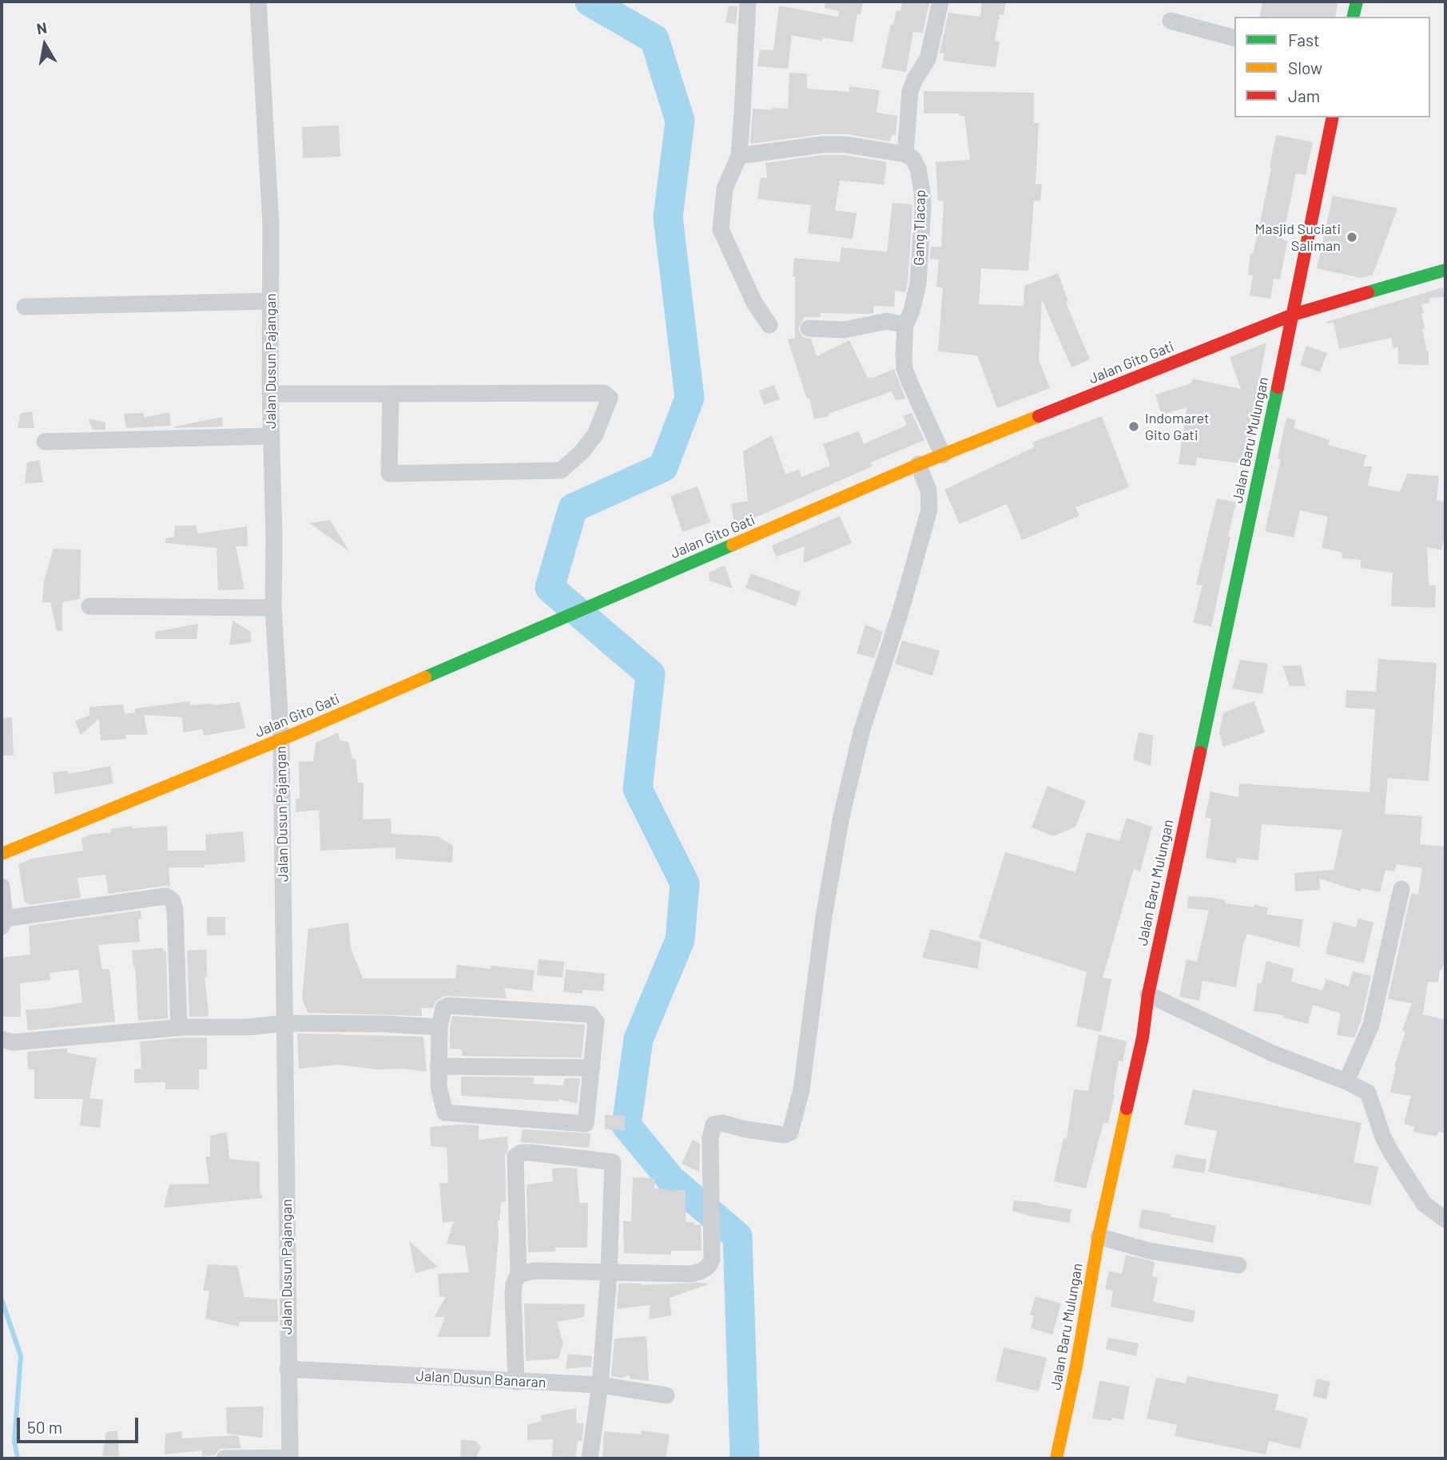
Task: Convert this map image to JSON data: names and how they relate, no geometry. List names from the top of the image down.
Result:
{
  "streets": {
    "main road": ["Jalan Gito Gati", "Jalan Baru Mulungan"],
    "street": ["Gang Tlacap", "Jalan Dusun Pajangan", "Jalan Dusun Banaran"]
  },
  "crossings": [
    ["Gang Tlacap", "Jalan Gito Gati"],
    ["Jalan Dusun Pajangan", "Jalan Gito Gati"],
    ["Jalan Dusun Pajangan", "Jalan Dusun Banaran"],
    ["Jalan Gito Gati", "Jalan Baru Mulungan"]
  ],
  "places": ["Masjid Suciati Saliman", "Indomaret Gito Gati"],
  "legend": ["Fast", "Slow", "Jam"],
  "scale_bar": "50 m",
  "north": "top"
}
